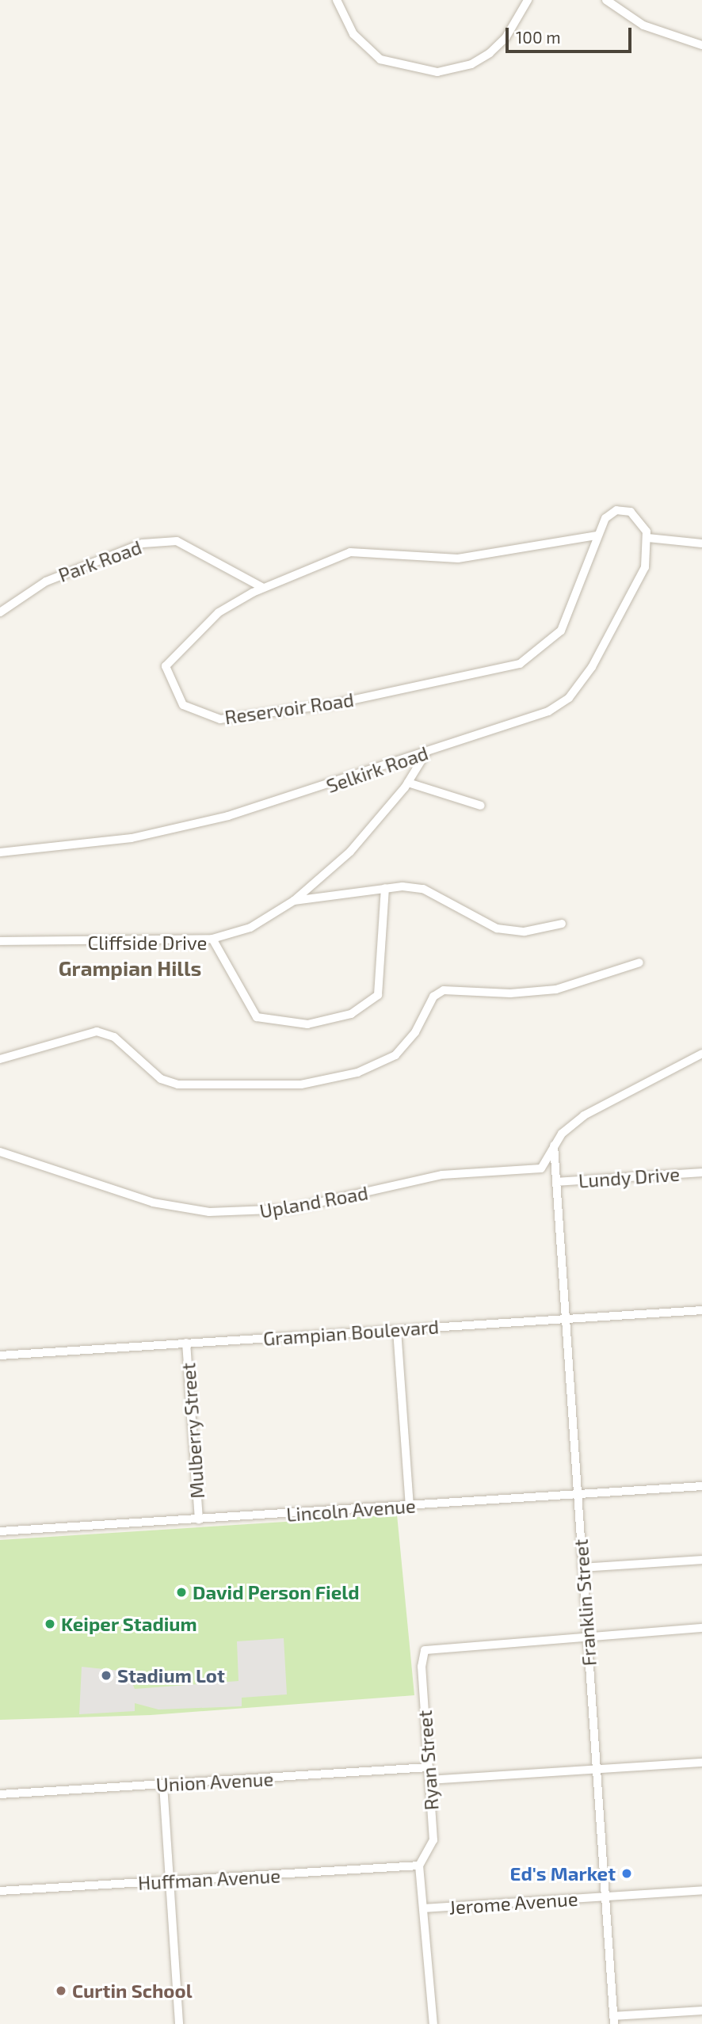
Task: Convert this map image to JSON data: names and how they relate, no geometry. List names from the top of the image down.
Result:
{
  "streets": {
    "street": [
      "Park Road",
      "Reservoir Road",
      "Selkirk Road",
      "Cliffside Drive",
      "Lundy Drive",
      "Upland Road",
      "Grampian Boulevard",
      "Mulberry Street",
      "Lincoln Avenue",
      "Franklin Street",
      "Ryan Street",
      "Union Avenue",
      "Huffman Avenue",
      "Jerome Avenue"
    ]
  },
  "crossings": [
    ["Park Road", "Reservoir Road"],
    ["Reservoir Road", "Selkirk Road"],
    ["Lundy Drive", "Franklin Street"],
    ["Grampian Boulevard", "Mulberry Street"],
    ["Grampian Boulevard", "Franklin Street"],
    ["Mulberry Street", "Lincoln Avenue"],
    ["Lincoln Avenue", "Franklin Street"],
    ["Franklin Street", "Ryan Street"],
    ["Franklin Street", "Jerome Avenue"],
    ["Ryan Street", "Union Avenue"],
    ["Ryan Street", "Huffman Avenue"]
  ],
  "districts": ["Grampian Hills"],
  "places": [
    "David Person Field",
    "Keiper Stadium",
    "Stadium Lot",
    "Ed's Market",
    "Curtin School"
  ],
  "scale_bar": "100 m"
}
